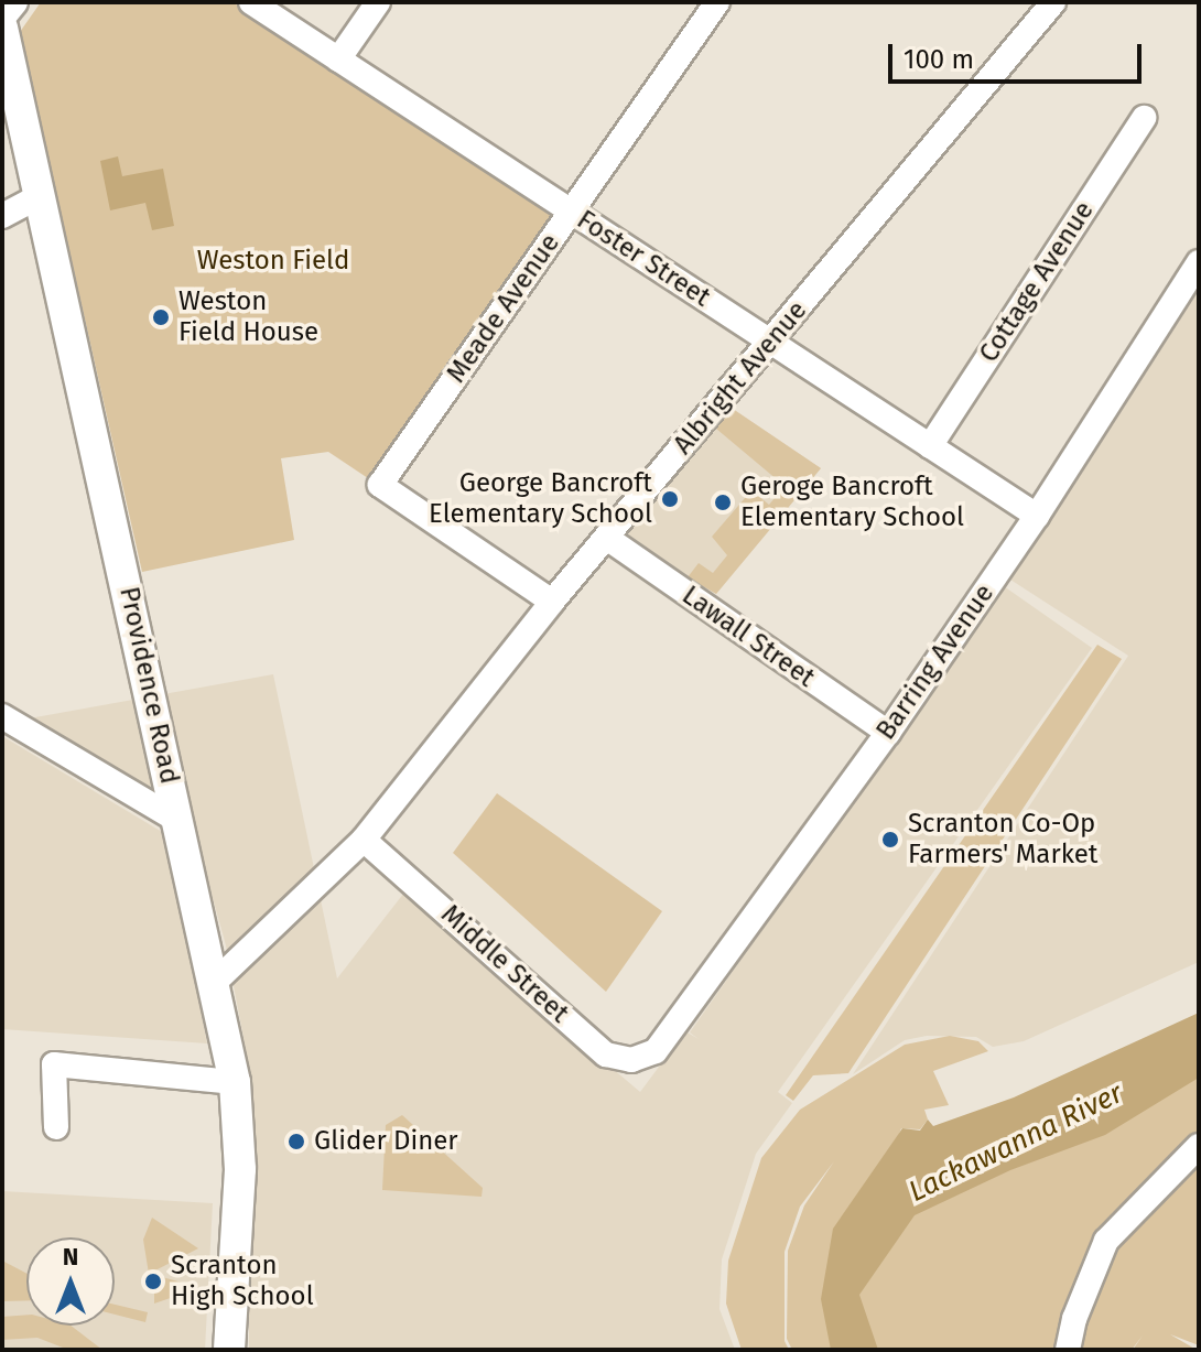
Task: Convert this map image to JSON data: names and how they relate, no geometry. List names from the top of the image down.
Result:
{
  "streets": {
    "main road": ["Providence Road"],
    "street": [
      "Foster Street",
      "Cottage Avenue",
      "Meade Avenue",
      "Albright Avenue",
      "Lawall Street",
      "Barring Avenue",
      "Middle Street"
    ]
  },
  "crossings": [
    ["Foster Street", "Cottage Avenue"],
    ["Foster Street", "Meade Avenue"],
    ["Foster Street", "Albright Avenue"],
    ["Foster Street", "Barring Avenue"],
    ["Meade Avenue", "Albright Avenue"],
    ["Albright Avenue", "Lawall Street"],
    ["Albright Avenue", "Providence Road"],
    ["Albright Avenue", "Middle Street"],
    ["Lawall Street", "Barring Avenue"],
    ["Barring Avenue", "Middle Street"]
  ],
  "water": ["Lackawanna River"],
  "parks": ["Weston Field"],
  "places": [
    "Weston Field House",
    "George Bancroft Elementary School",
    "Geroge Bancroft Elementary School",
    "Scranton Co-Op Farmers' Market",
    "Glider Diner",
    "Scranton High School"
  ],
  "scale_bar": "100 m",
  "north": "top"
}
